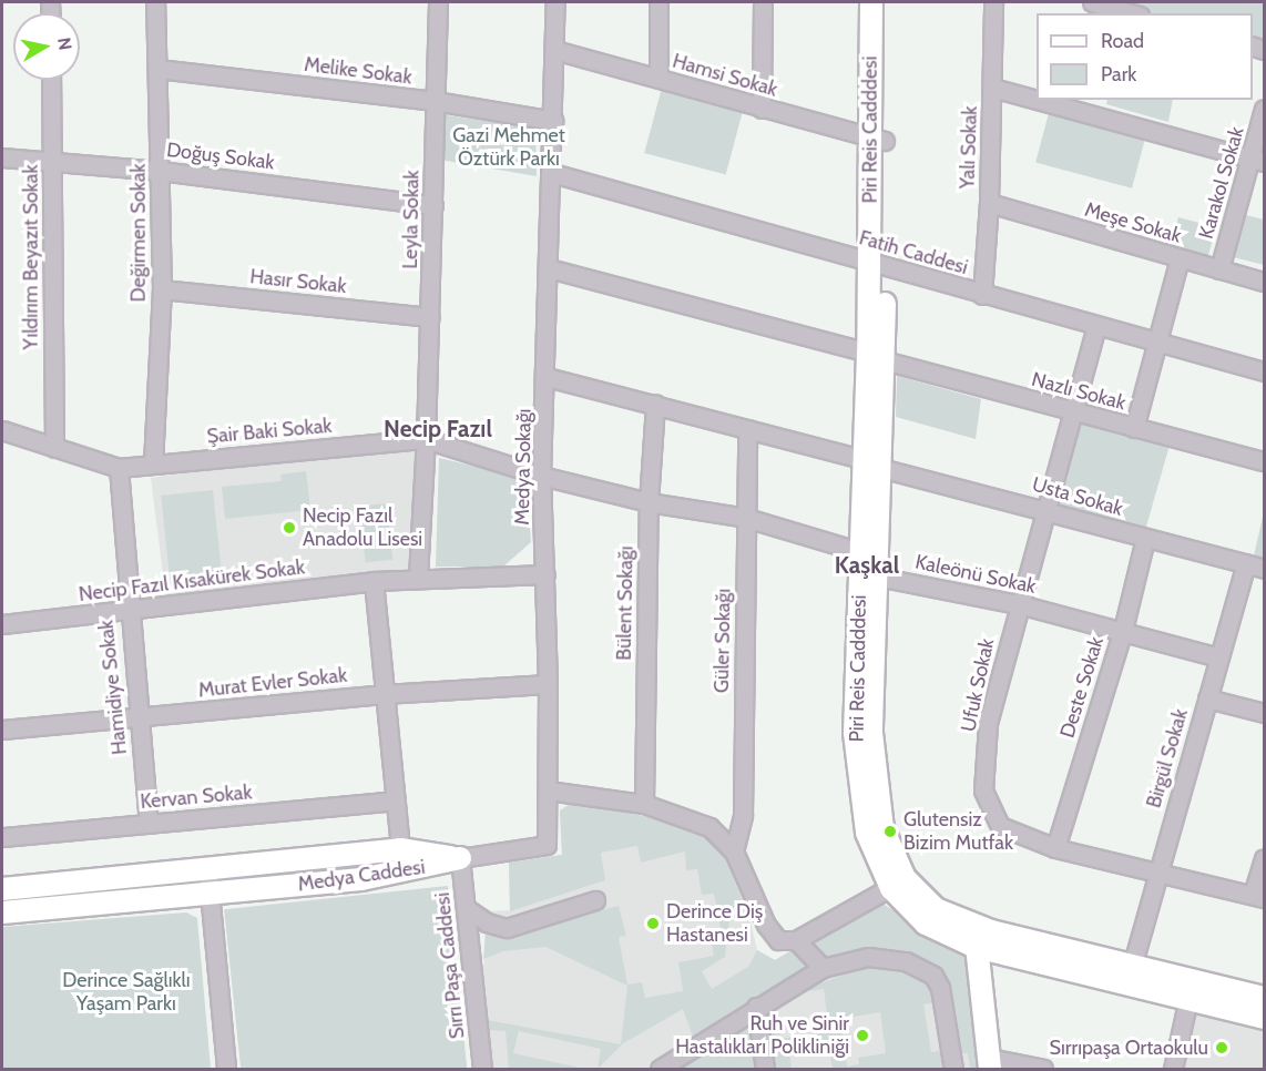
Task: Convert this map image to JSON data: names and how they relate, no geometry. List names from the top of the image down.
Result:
{
  "streets": {
    "main road": ["Piri Reis Cadddesi", "Medya Caddesi"],
    "street": [
      "Melike Sokak",
      "Hamsi Sokak",
      "Yalı Sokak",
      "Doğuş Sokak",
      "Karakol Sokak",
      "Leyla Sokak",
      "Meşe Sokak",
      "Değirmen Sokak",
      "Fatih Caddesi",
      "Yıldırım Beyazıt Sokak",
      "Hasır Sokak",
      "Nazlı Sokak",
      "Şair Baki Sokak",
      "Medya Sokağı",
      "Usta Sokak",
      "Kaleönü Sokak",
      "Necip Fazıl Kısakürek Sokak",
      "Bülent Sokağı",
      "Güler Sokağı",
      "Murat Evler Sokak",
      "Ufuk Sokak",
      "Hamidiye Sokak",
      "Deste Sokak",
      "Birgül Sokak",
      "Kervan Sokak",
      "Sırrı Paşa Caddesi"
    ]
  },
  "crossings": [
    ["Melike Sokak", "Leyla Sokak"],
    ["Melike Sokak", "Değirmen Sokak"],
    ["Melike Sokak", "Medya Sokağı"],
    ["Hamsi Sokak", "Piri Reis Cadddesi"],
    ["Hamsi Sokak", "Medya Sokağı"],
    ["Piri Reis Cadddesi", "Fatih Caddesi"],
    ["Piri Reis Cadddesi", "Nazlı Sokak"],
    ["Piri Reis Cadddesi", "Usta Sokak"],
    ["Piri Reis Cadddesi", "Kaleönü Sokak"],
    ["Piri Reis Cadddesi", "Birgül Sokak"],
    ["Yalı Sokak", "Meşe Sokak"],
    ["Yalı Sokak", "Fatih Caddesi"],
    ["Doğuş Sokak", "Leyla Sokak"],
    ["Doğuş Sokak", "Değirmen Sokak"],
    ["Doğuş Sokak", "Yıldırım Beyazıt Sokak"],
    ["Karakol Sokak", "Meşe Sokak"],
    ["Leyla Sokak", "Hasır Sokak"],
    ["Leyla Sokak", "Şair Baki Sokak"],
    ["Leyla Sokak", "Necip Fazıl Kısakürek Sokak"],
    ["Değirmen Sokak", "Hasır Sokak"],
    ["Değirmen Sokak", "Şair Baki Sokak"],
    ["Fatih Caddesi", "Medya Sokağı"],
    ["Fatih Caddesi", "Ufuk Sokak"],
    ["Yıldırım Beyazıt Sokak", "Şair Baki Sokak"],
    ["Nazlı Sokak", "Medya Sokağı"],
    ["Nazlı Sokak", "Ufuk Sokak"],
    ["Şair Baki Sokak", "Medya Sokağı"],
    ["Şair Baki Sokak", "Hamidiye Sokak"],
    ["Medya Sokağı", "Usta Sokak"],
    ["Medya Sokağı", "Necip Fazıl Kısakürek Sokak"],
    ["Medya Sokağı", "Murat Evler Sokak"],
    ["Medya Sokağı", "Medya Caddesi"],
    ["Medya Sokağı", "Sırrı Paşa Caddesi"],
    ["Usta Sokak", "Bülent Sokağı"],
    ["Usta Sokak", "Güler Sokağı"],
    ["Usta Sokak", "Ufuk Sokak"],
    ["Usta Sokak", "Deste Sokak"],
    ["Usta Sokak", "Birgül Sokak"],
    ["Kaleönü Sokak", "Ufuk Sokak"],
    ["Kaleönü Sokak", "Deste Sokak"],
    ["Kaleönü Sokak", "Birgül Sokak"],
    ["Necip Fazıl Kısakürek Sokak", "Hamidiye Sokak"],
    ["Murat Evler Sokak", "Hamidiye Sokak"],
    ["Ufuk Sokak", "Deste Sokak"],
    ["Ufuk Sokak", "Birgül Sokak"],
    ["Hamidiye Sokak", "Kervan Sokak"],
    ["Medya Caddesi", "Sırrı Paşa Caddesi"]
  ],
  "districts": ["Necip Fazıl", "Kaşkal"],
  "parks": ["Gazi Mehmet Öztürk Parkı", "Derince Sağlıklı Yaşam Parkı"],
  "places": [
    "Necip Fazıl Anadolu Lisesi",
    "Glutensiz Bizim Mutfak",
    "Derince Diş Hastanesi",
    "Ruh ve Sinir Hastalıkları Polikliniği",
    "Sırrıpaşa Ortaokulu"
  ],
  "legend": ["Road", "Park"],
  "north": "right"
}
